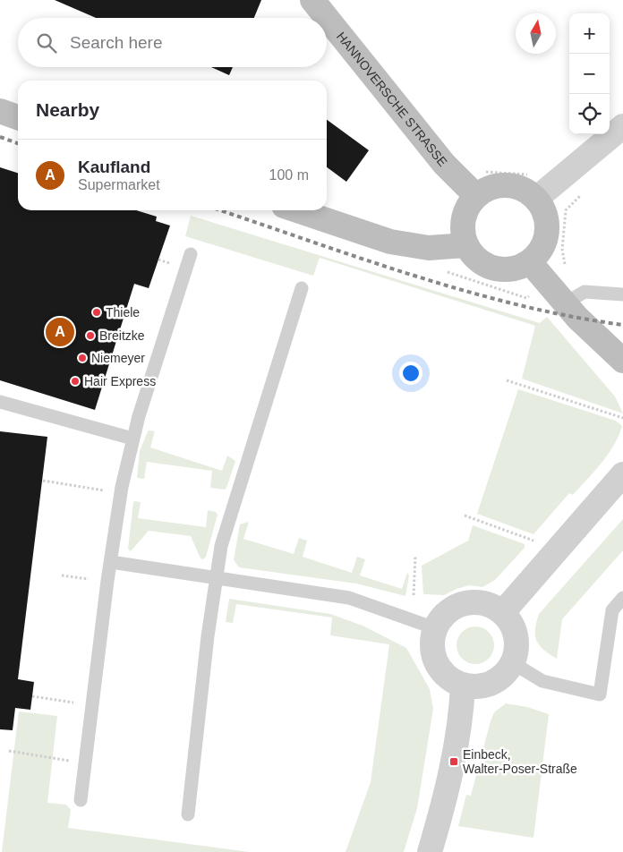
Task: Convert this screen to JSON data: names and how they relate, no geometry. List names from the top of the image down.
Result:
{
  "streets": {
    "main road": ["HANNOVERSCHE STRASSE"]
  },
  "places": {
    "other": [
      "Thiele",
      "Breitzke",
      "Niemeyer",
      "Hair Express"
    ],
    "transit": ["Einbeck, Walter-Poser-Straße"]
  },
  "north": "top",
  "page": {
    "map_buttons": ["+", "−"],
    "search": "Search here",
    "heading": "Nearby",
    "list": [
      {
        "mark": "A",
        "name": "Kaufland",
        "note": "Supermarket",
        "value": "100 m"
      }
    ],
    "pins": "A"
  }
}
